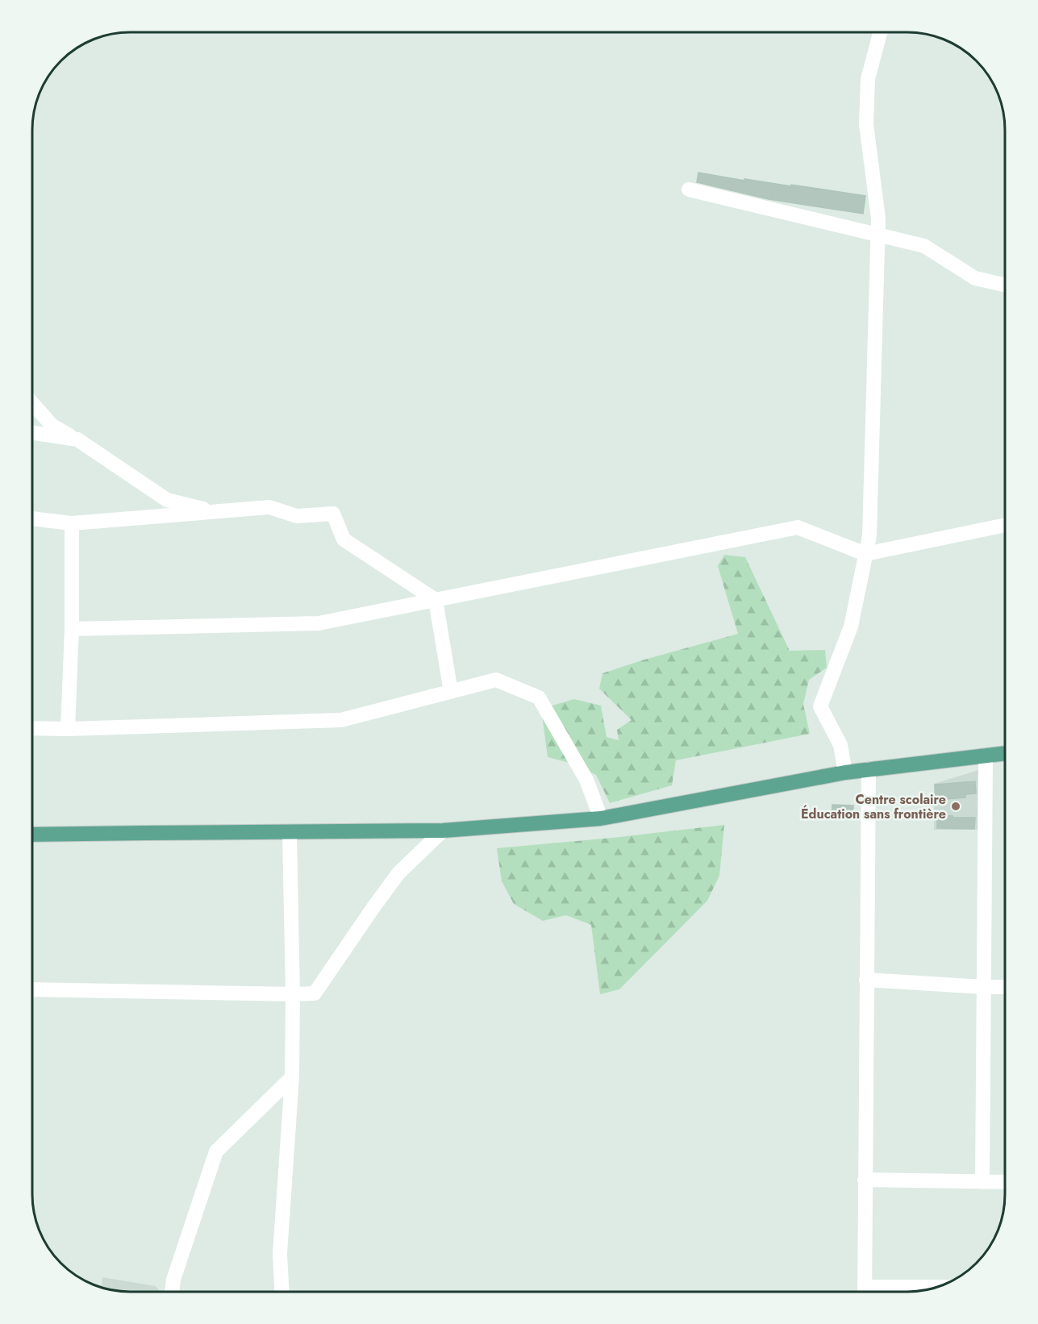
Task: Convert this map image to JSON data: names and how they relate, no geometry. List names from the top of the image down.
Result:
{
  "places": ["Centre scolaire Éducation sans frontière"]
}
